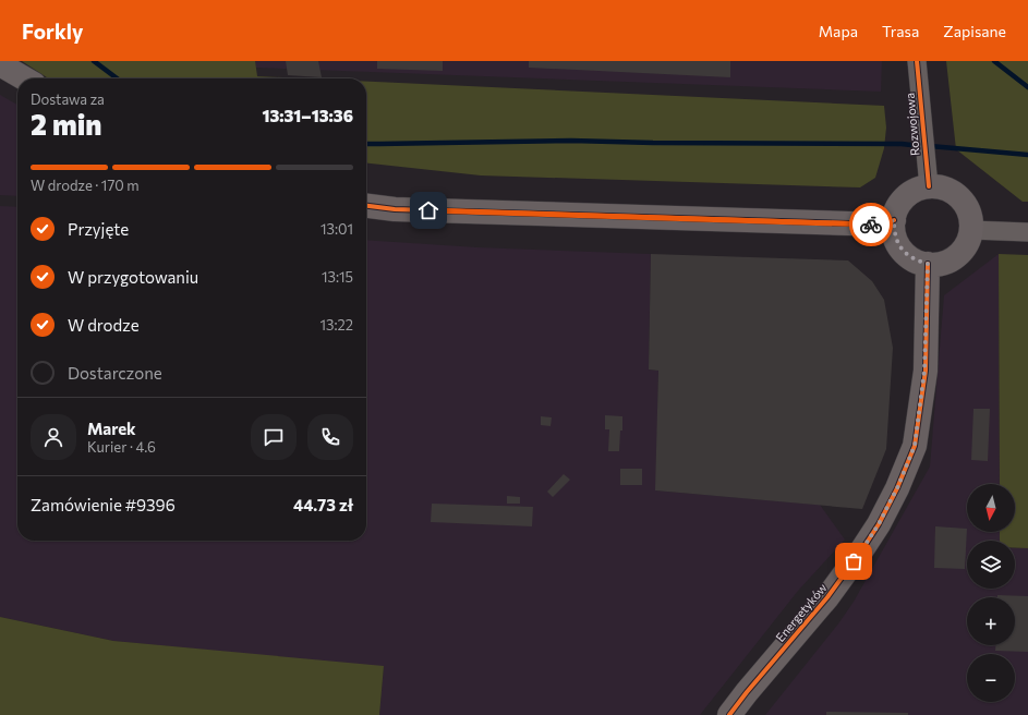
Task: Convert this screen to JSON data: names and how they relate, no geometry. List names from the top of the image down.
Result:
{
  "streets": {
    "street": ["Rozwojowa", "Energetyków"]
  },
  "crossings": [
    ["Rozwojowa", "Energetyków"]
  ],
  "north": "bottom",
  "page": {
    "header": "Forkly",
    "nav": ["Mapa", "Trasa", "Zapisane"],
    "heading": ["2 min", "Dostawa za", "13:31–13:36"],
    "panel": [
      "Marek",
      "Kurier · 4.6",
      "Zamówienie #9396",
      "44.73 zł"
    ],
    "bar": "W drodze · 170 m",
    "list": [
      ["Przyjęte", "13:01"],
      ["W przygotowaniu", "13:15"],
      ["W drodze", "13:22"],
      "Dostarczone"
    ],
    "map_buttons": ["+", "−"]
  }
}
